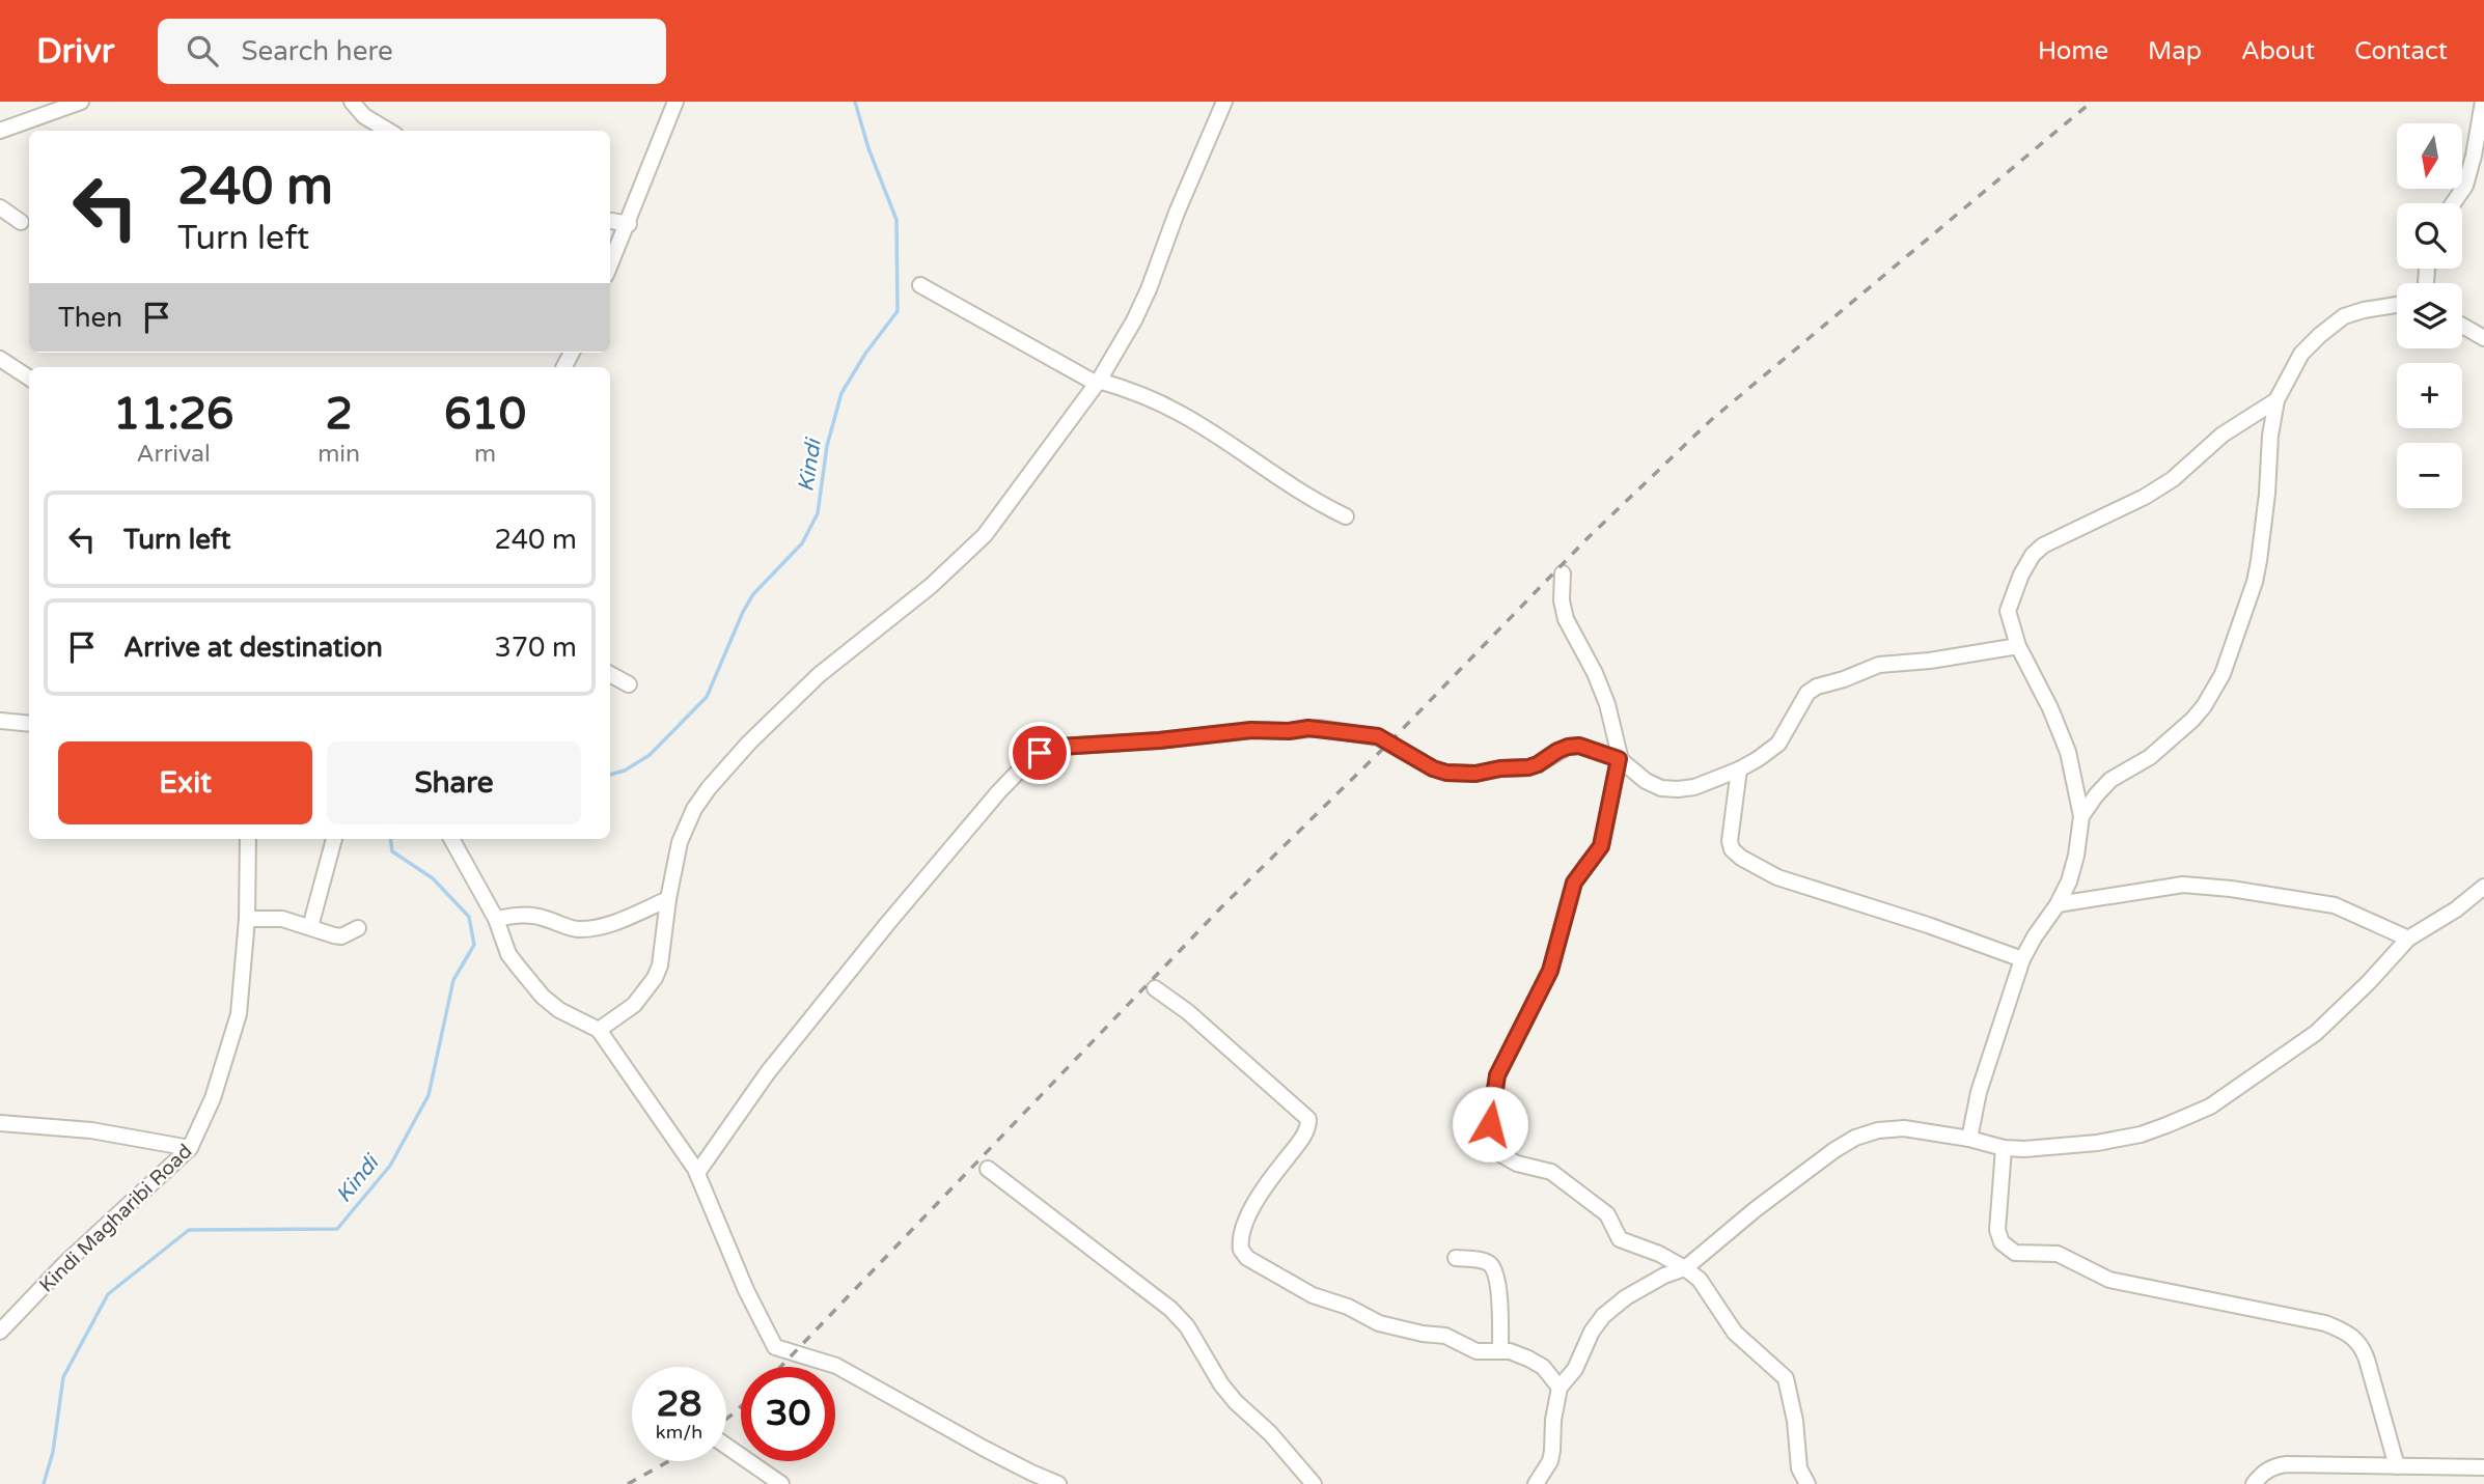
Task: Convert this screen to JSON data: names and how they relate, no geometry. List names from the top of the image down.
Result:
{
  "streets": {
    "street": ["Kindi Magharibi Road"]
  },
  "water": ["Kindi"],
  "north": "bottom",
  "page": {
    "header": "Drivr",
    "search": "Search here",
    "nav": [
      "Home",
      "Map",
      "About",
      "Contact"
    ],
    "map_buttons": ["+", "−"],
    "turn": ["240 m", "Turn left"],
    "then": "Then",
    "eta": [
      "11:26",
      "Arrival",
      "2",
      "min",
      "610",
      "m"
    ],
    "list": [
      {
        "name": "Turn left",
        "value": "240 m"
      },
      {
        "name": "Arrive at destination",
        "value": "370 m"
      }
    ],
    "buttons": ["Exit", "Share"],
    "speed": "28 km/h",
    "limit": "30"
  }
}
